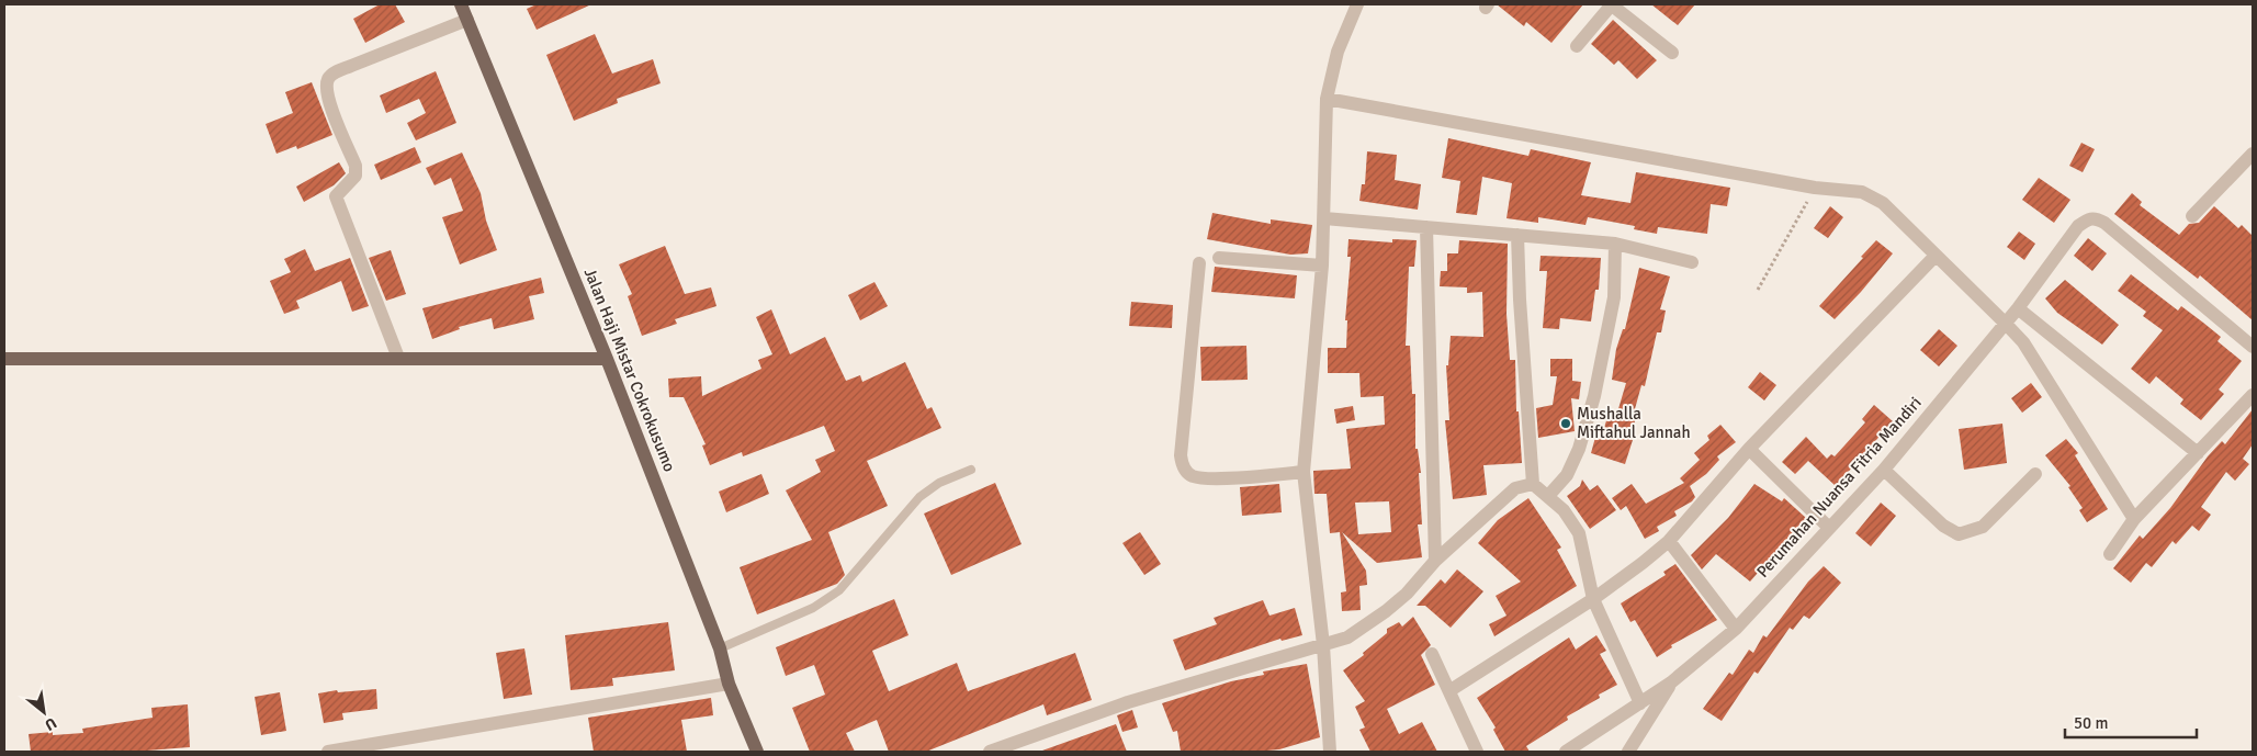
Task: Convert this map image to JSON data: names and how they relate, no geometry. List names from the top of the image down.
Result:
{
  "streets": {
    "main road": ["Jalan Haji Mistar Cokrokusumo"],
    "street": ["Perumahan Nuansa Fitria Mandiri"]
  },
  "places": ["Mushalla Miftahul Jannah"],
  "scale_bar": "50 m",
  "north": "bottom right"
}
